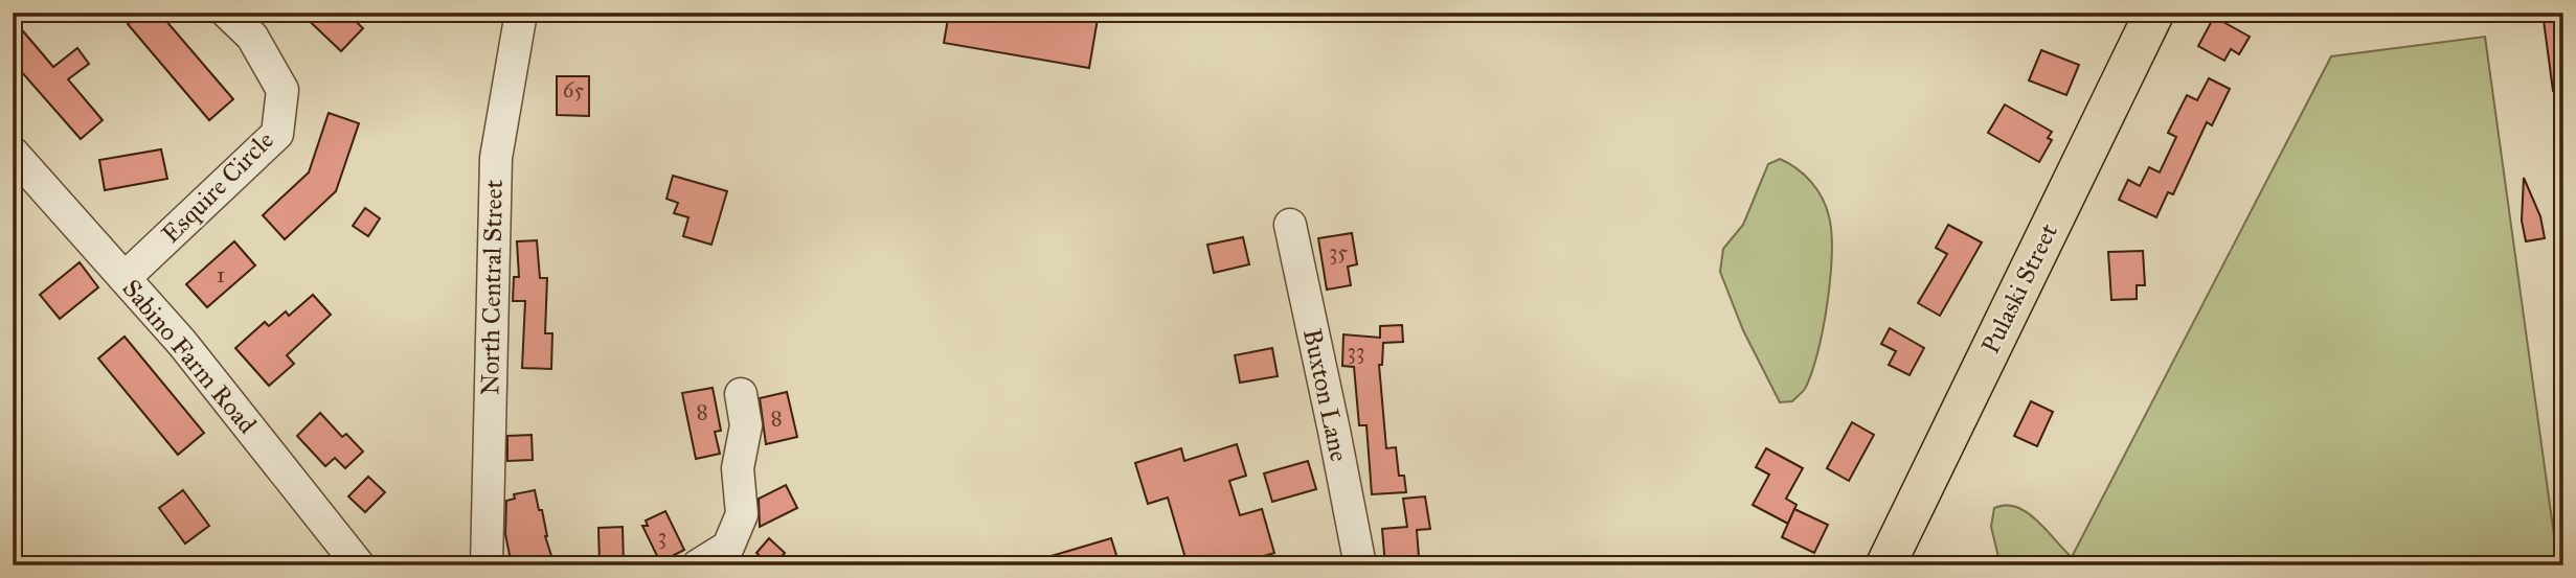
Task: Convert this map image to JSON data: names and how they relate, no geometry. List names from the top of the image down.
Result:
{
  "streets": {
    "main road": ["Pulaski Street"],
    "street": [
      "Esquire Circle",
      "North Central Street",
      "Sabino Farm Road",
      "Buxton Lane"
    ]
  },
  "crossings": [
    ["Esquire Circle", "Sabino Farm Road"]
  ],
  "house_numbers": [
    "65",
    "35",
    "1",
    "33",
    "8",
    "8",
    "3"
  ]
}
